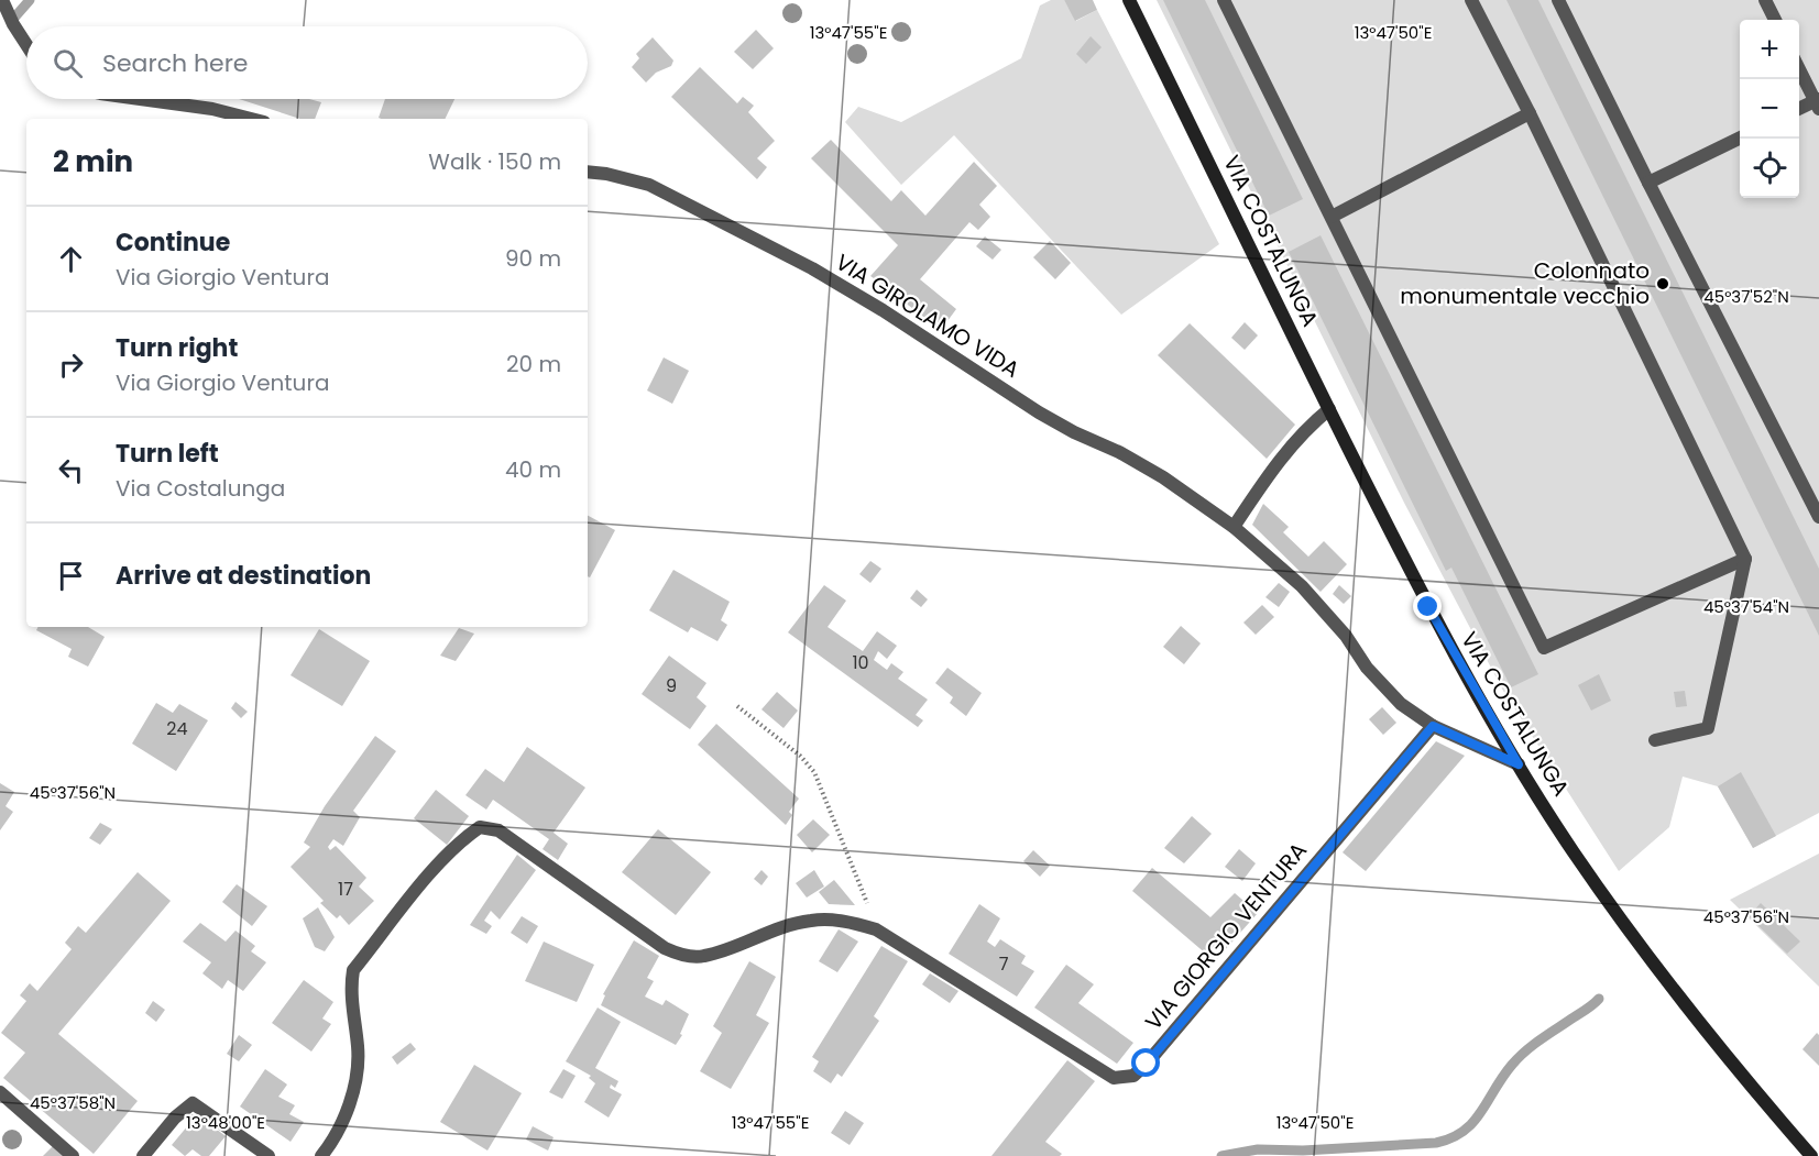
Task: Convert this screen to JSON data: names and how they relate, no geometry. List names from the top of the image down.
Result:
{
  "streets": {
    "street": ["VIA COSTALUNGA", "VIA GIROLAMO VIDA", "VIA GIORGIO VENTURA"]
  },
  "crossings": [
    ["VIA GIROLAMO VIDA", "VIA GIORGIO VENTURA"]
  ],
  "places": ["Colonnato monumentale vecchio"],
  "house_numbers": [
    "10",
    "9",
    "24",
    "17",
    "7"
  ],
  "page": {
    "map_buttons": ["+", "−"],
    "search": "Search here",
    "heading": ["2 min", "Walk · 150 m"],
    "list": [
      ["Continue", "Via Giorgio Ventura", "90 m"],
      ["Turn right", "Via Giorgio Ventura", "20 m"],
      ["Turn left", "Via Costalunga", "40 m"],
      "Arrive at destination"
    ]
  },
  "coordinates": [
    "13°47'55\"E",
    "13°47'50\"E",
    "45°37'52\"N",
    "45°37'54\"N",
    "45°37'56\"N",
    "45°37'58\"N",
    "13°48'00\"E"
  ]
}
